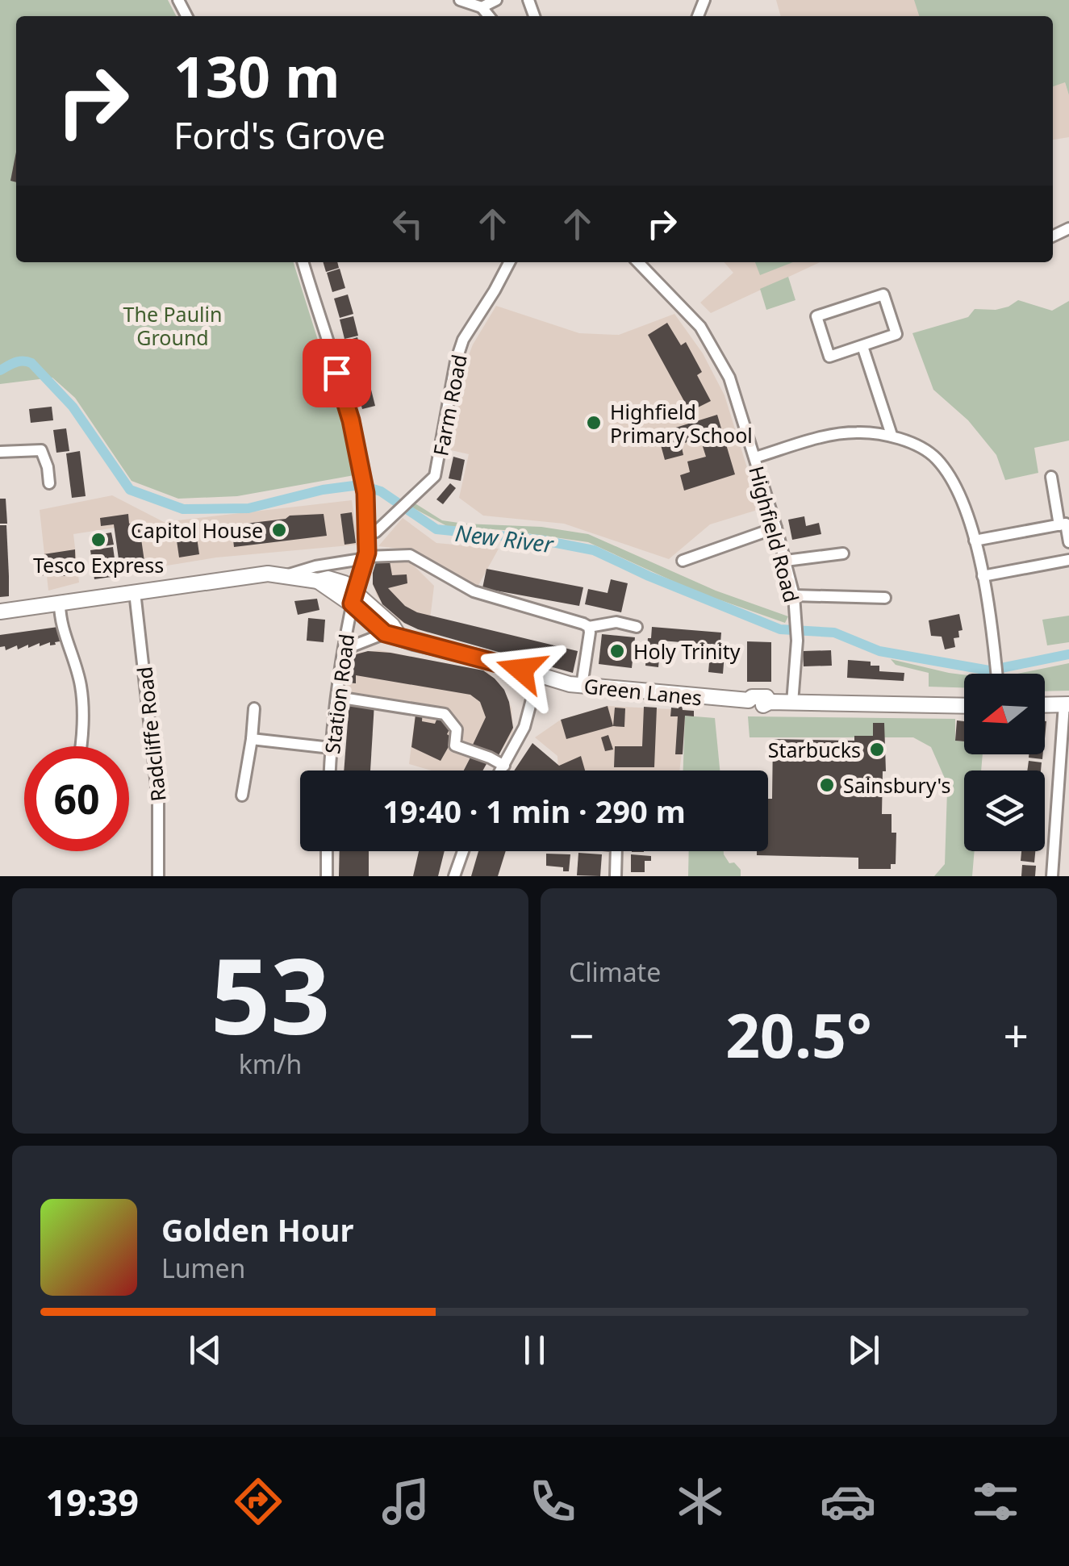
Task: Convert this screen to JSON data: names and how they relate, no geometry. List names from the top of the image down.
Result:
{
  "streets": {
    "main road": ["Green Lanes"],
    "street": [
      "Farm Road",
      "Highfield Road",
      "Station Road",
      "Radcliffe Road"
    ]
  },
  "crossings": [
    ["Farm Road", "Station Road"],
    ["Highfield Road", "Green Lanes"],
    ["Green Lanes", "Station Road"],
    ["Green Lanes", "Radcliffe Road"]
  ],
  "water": ["New River"],
  "parks": ["The Paulin Ground"],
  "places": [
    "Highfield Primary School",
    "Capitol House",
    "Tesco Express",
    "Holy Trinity",
    "Starbucks",
    "Sainsbury's"
  ],
  "north": "left",
  "page": {
    "turn": ["130 m", "Ford's Grove"],
    "limit": "60",
    "trip": "19:40 · 1 min · 290 m",
    "tile": [
      ["53", "km/h"],
      "Climate"
    ],
    "heat": ["−", "20.5°", "+"],
    "song": ["Golden Hour", "Lumen"],
    "tabs": "19:39"
  }
}
